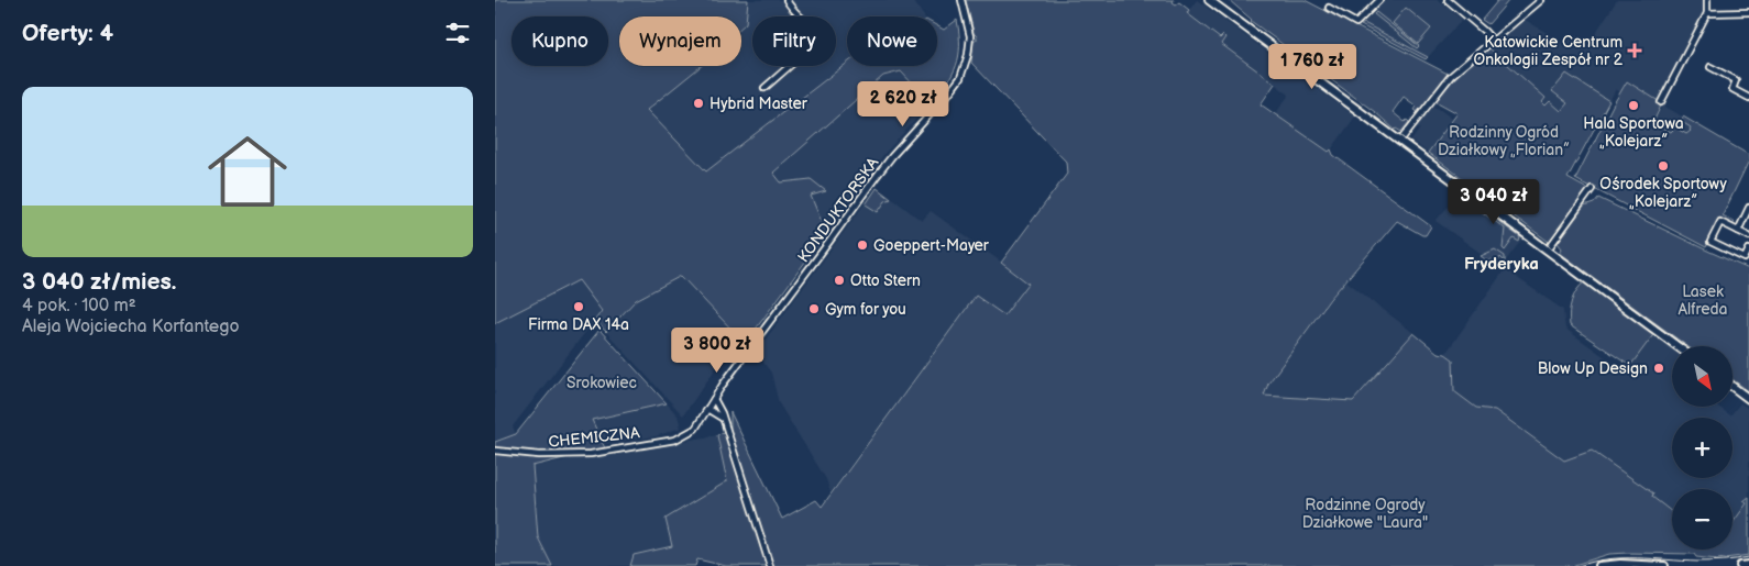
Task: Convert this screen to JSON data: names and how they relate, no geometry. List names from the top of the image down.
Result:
{
  "streets": {
    "street": ["KONDUKTORSKA", "CHEMICZNA"]
  },
  "crossings": [
    ["KONDUKTORSKA", "CHEMICZNA"]
  ],
  "districts": ["Fryderyka"],
  "parks": [
    "Rodzinny Ogród Działkowy „Florian”",
    "Lasek Alfreda",
    "Srokowiec",
    "Rodzinne Ogrody Działkowe \"Laura\""
  ],
  "places": {
    "health": ["Katowickie Centrum Onkologii Zespół nr 2"],
    "other": [
      "Hybrid Master",
      "Hala Sportowa „Kolejarz”",
      "Ośrodek Sportowy „Kolejarz”",
      "Goeppert-Mayer",
      "Otto Stern",
      "Firma DAX 14a",
      "Gym for you",
      "Blow Up Design"
    ]
  },
  "north": "bottom right",
  "page": {
    "heading": "Oferty: 4",
    "chip": [
      "Kupno",
      "Wynajem",
      "Filtry",
      "Nowe"
    ],
    "price": [
      "1 760 zł",
      "2 620 zł",
      "3 040 zł",
      "3 800 zł"
    ],
    "list": [
      {
        "name": "3 040 zł/mies.",
        "note": "4 pok. · 100 m² · Aleja Wojciecha Korfantego"
      }
    ],
    "map_buttons": ["+", "−"]
  }
}
